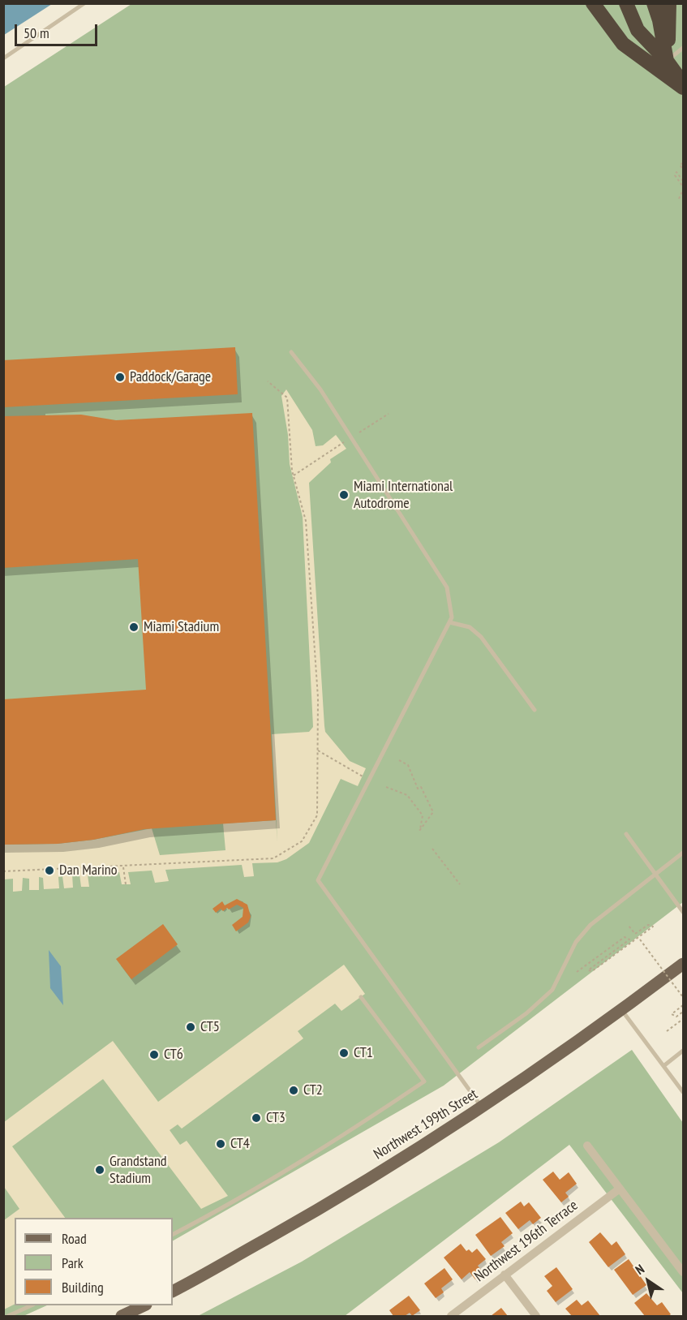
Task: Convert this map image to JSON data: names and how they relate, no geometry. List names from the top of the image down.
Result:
{
  "streets": {
    "main road": ["Northwest 199th Street"],
    "street": ["Northwest 196th Terrace"]
  },
  "places": [
    "Paddock/Garage",
    "Miami International Autodrome",
    "Miami Stadium",
    "Dan Marino",
    "CT5",
    "CT1",
    "CT6",
    "CT2",
    "CT3",
    "CT4",
    "Grandstand Stadium"
  ],
  "legend": ["Road", "Park", "Building"],
  "scale_bar": "50 m",
  "north": "top left"
}
